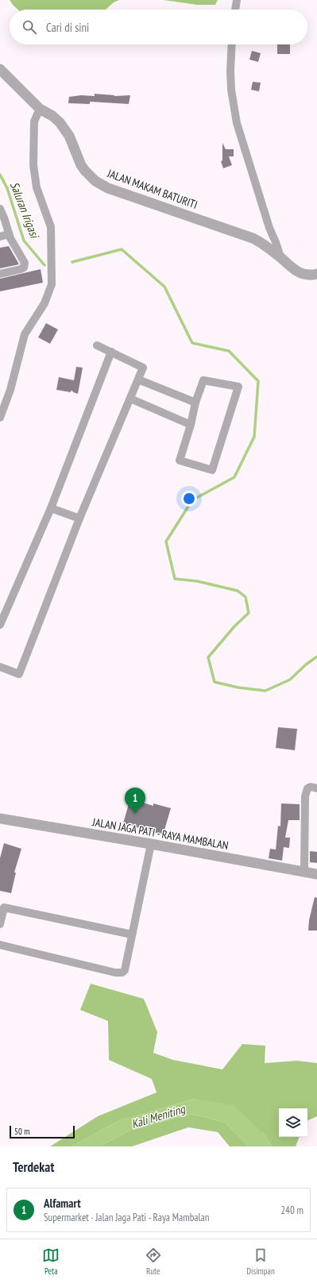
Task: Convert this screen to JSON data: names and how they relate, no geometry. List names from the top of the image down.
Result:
{
  "streets": {
    "street": ["JALAN MAKAM BATURITI", "JALAN JAGA PATI - RAYA MAMBALAN"]
  },
  "water": ["Saluran Irigasi", "Kali Meniting"],
  "scale_bar": "50 m",
  "page": {
    "search": "Cari di sini",
    "pins": "1",
    "scale": "50 m",
    "heading": "Terdekat",
    "list": [
      {
        "mark": "1",
        "name": "Alfamart",
        "note": "Supermarket · Jalan Jaga Pati - Raya Mambalan",
        "value": "240 m"
      }
    ],
    "nav": ["Peta", "Rute", "Disimpan"]
  }
}
